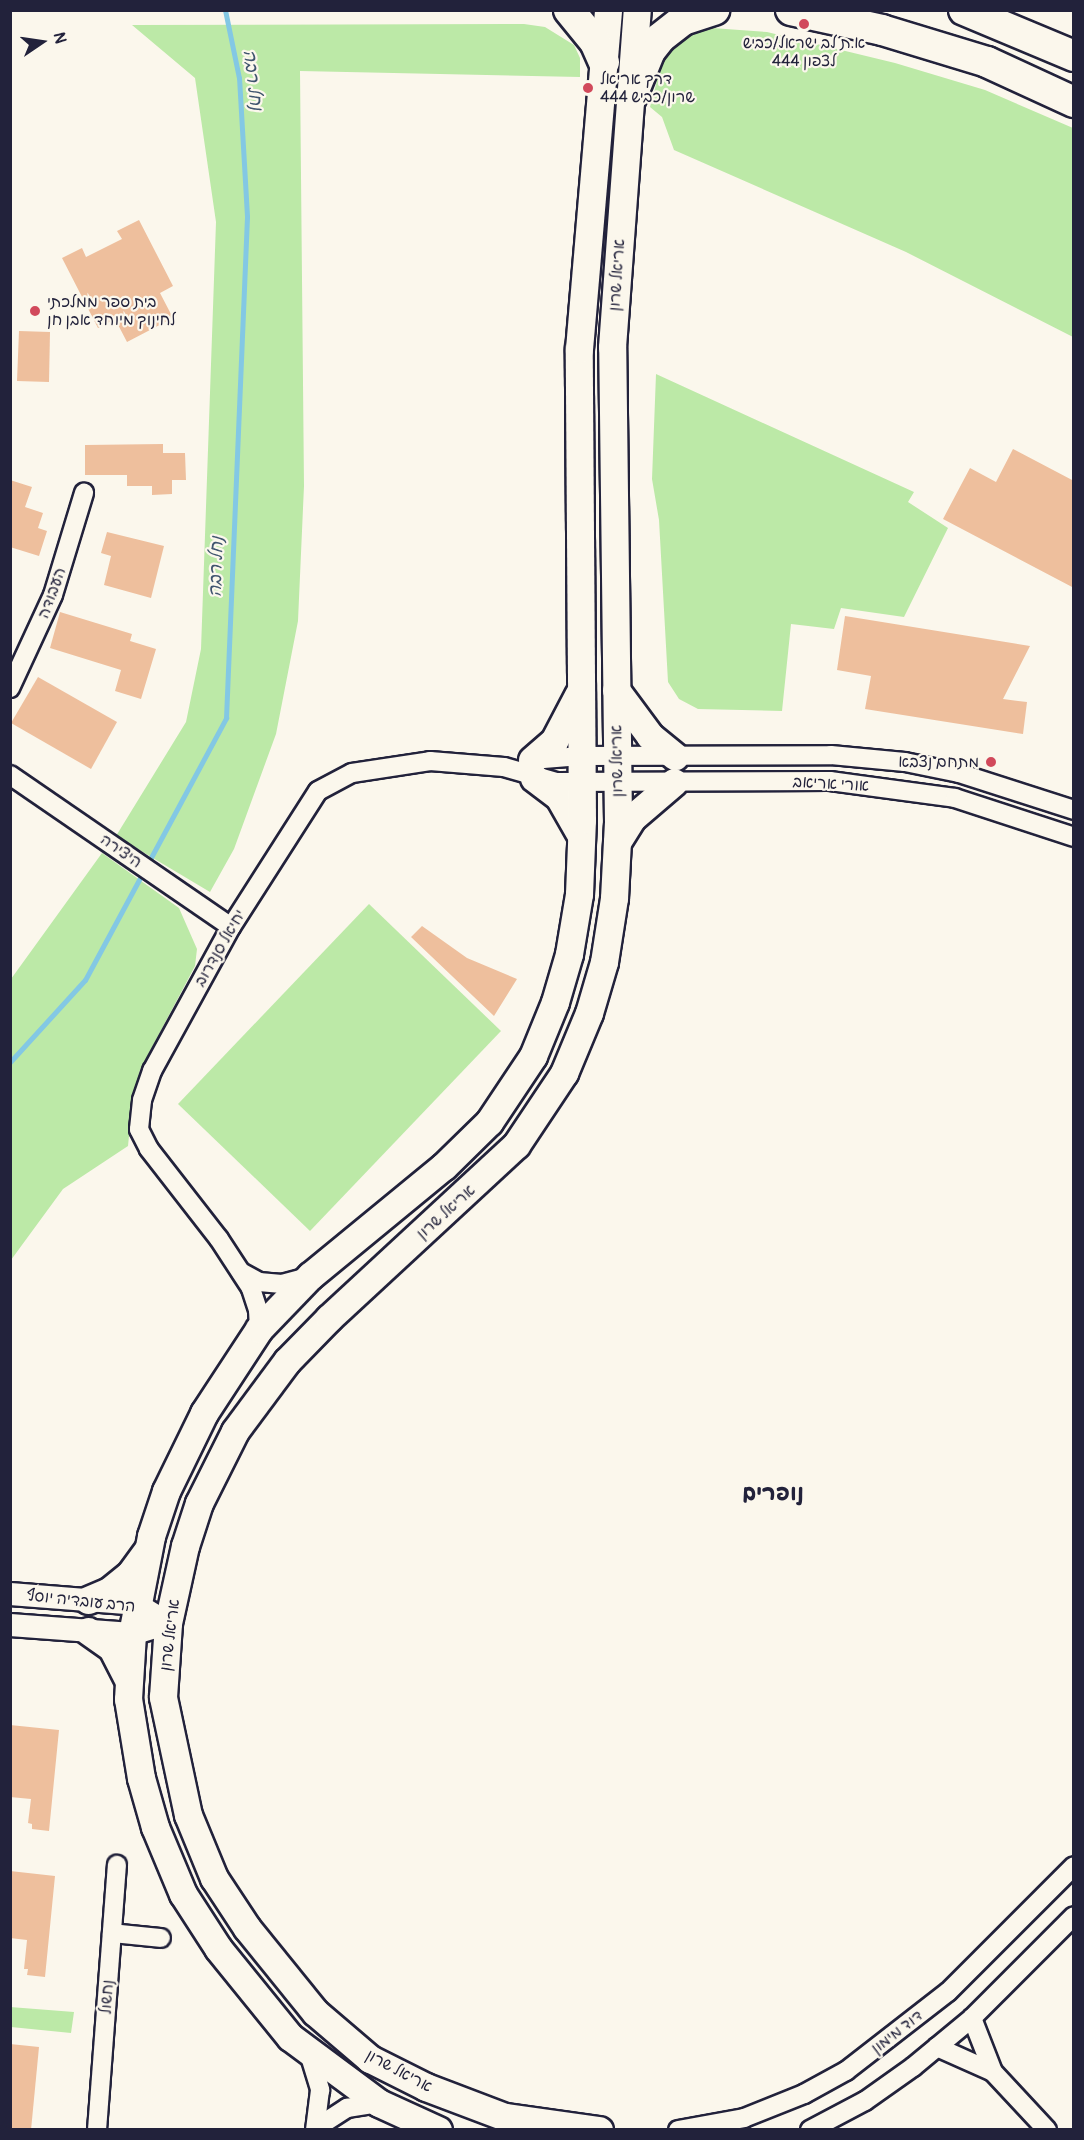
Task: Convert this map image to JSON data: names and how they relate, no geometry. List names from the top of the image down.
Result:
{
  "streets": {
    "main road": ["אריאל שרון"],
    "street": [
      "העבודה",
      "אורי אריאב",
      "היצירה",
      "יחיאל סנדרוב",
      "הרב עובדיה יוסף",
      "נחשול",
      "דוד מימון"
    ]
  },
  "crossings": [
    ["אריאל שרון", "אורי אריאב"],
    ["אריאל שרון", "יחיאל סנדרוב"],
    ["אריאל שרון", "הרב עובדיה יוסף"],
    ["אורי אריאב", "יחיאל סנדרוב"],
    ["היצירה", "יחיאל סנדרוב"]
  ],
  "districts": ["נופרים"],
  "water": ["נחל רבה"],
  "places": [
    "א.ת לב ישראל/כביש 444 לצפון",
    "דרך אריאל שרון/כביש 444",
    "בית ספר ממלכתי לחינוך מיוחד אבן חן",
    "מתחם נצבא"
  ],
  "north": "right"
}
